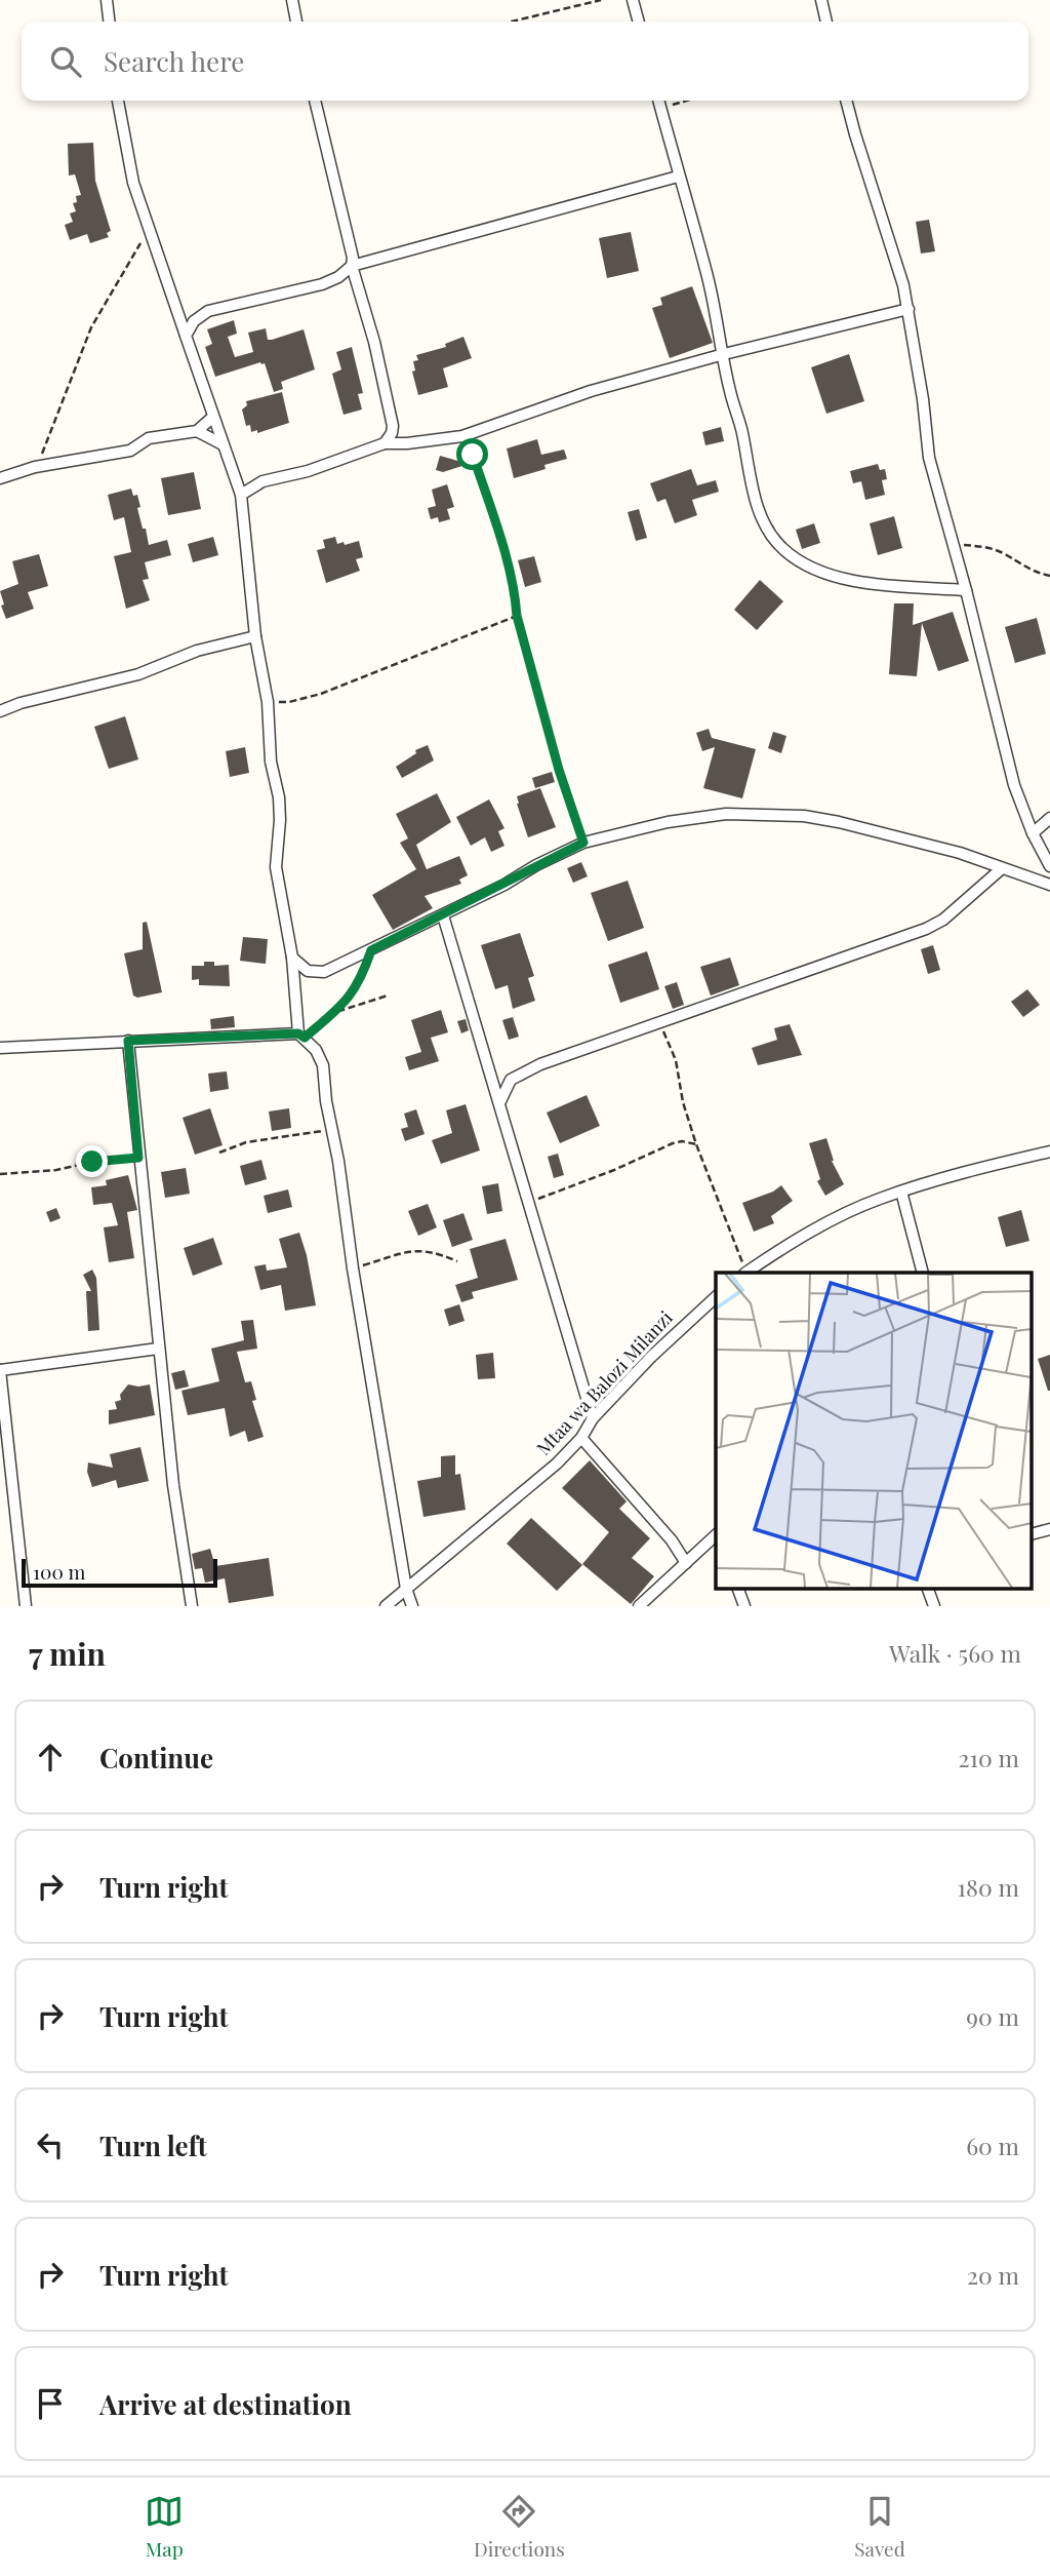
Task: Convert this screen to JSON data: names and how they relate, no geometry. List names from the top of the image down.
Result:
{
  "streets": {
    "street": ["Mtaa wa Balozi Milanzi"]
  },
  "scale_bar": "100 m",
  "page": {
    "search": "Search here",
    "scale": "100 m",
    "heading": ["7 min", "Walk · 560 m"],
    "list": [
      ["Continue", "210 m"],
      ["Turn right", "180 m"],
      ["Turn right", "90 m"],
      ["Turn left", "60 m"],
      ["Turn right", "20 m"],
      "Arrive at destination"
    ],
    "nav": ["Map", "Directions", "Saved"]
  }
}
